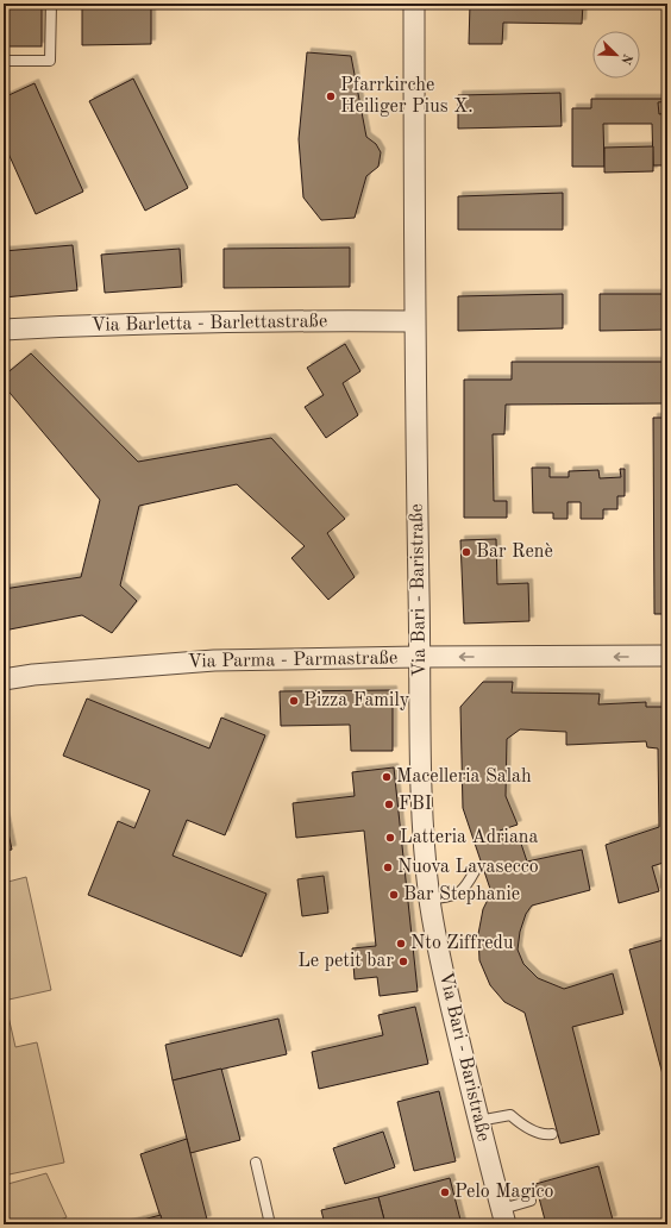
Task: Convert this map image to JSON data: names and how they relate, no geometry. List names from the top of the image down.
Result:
{
  "streets": {
    "street": ["Via Barletta - Barlettastraße", "Via Bari - Baristraße", "Via Parma - Parmastraße"]
  },
  "crossings": [
    ["Via Barletta - Barlettastraße", "Via Bari - Baristraße"],
    ["Via Bari - Baristraße", "Via Parma - Parmastraße"]
  ],
  "one_way": ["Via Parma - Parmastraße"],
  "places": [
    "Pfarrkirche Heiliger Pius X.",
    "Bar Renè",
    "Pizza Family",
    "Macelleria Salah",
    "FBI",
    "Latteria Adriana",
    "Nuova Lavasecco",
    "Bar Stephanie",
    "Nto Ziffredu",
    "Le petit bar",
    "Pelo Magico"
  ],
  "north": "bottom right"
}
